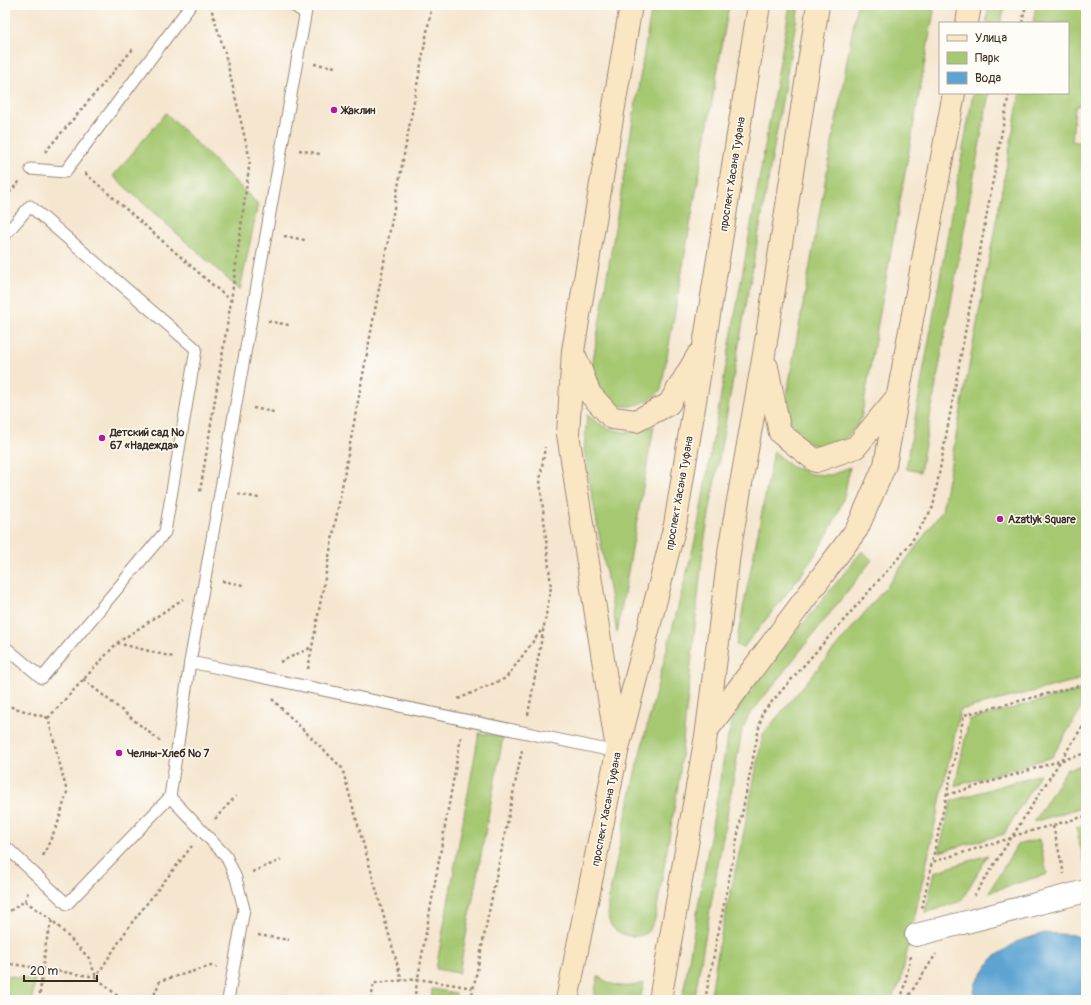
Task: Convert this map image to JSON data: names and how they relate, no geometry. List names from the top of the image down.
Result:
{
  "streets": {
    "main road": ["проспект Хасана Туфана"]
  },
  "places": [
    "Жаклин",
    "Детский сад № 67 «Надежда»",
    "Azatlyk Square",
    "Челны-Хлеб № 7"
  ],
  "legend": ["Улица", "Парк", "Вода"],
  "scale_bar": "20 m"
}
